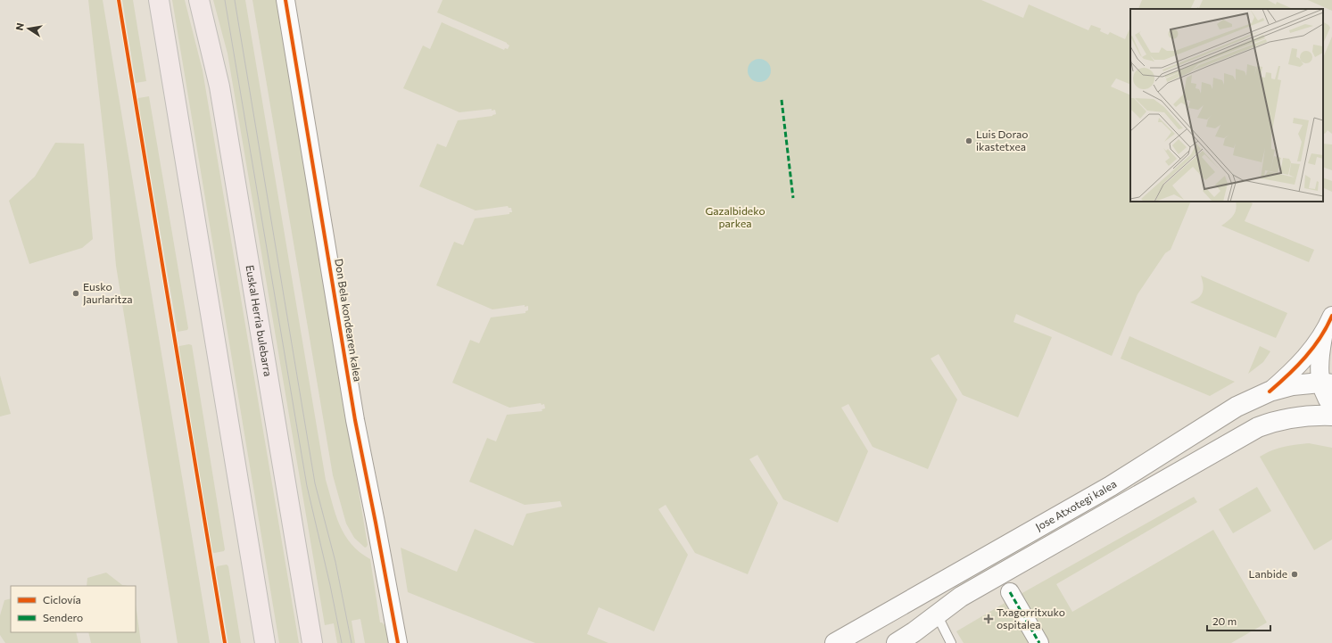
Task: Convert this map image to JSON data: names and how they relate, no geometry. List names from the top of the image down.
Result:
{
  "streets": {
    "main road": ["Euskal Herria bulebarra", "Jose Atxotegi kalea"],
    "street": ["Don Bela kondearen kalea"]
  },
  "parks": ["Gazalbideko parkea"],
  "places": {
    "other": ["Luis Dorao ikastetxea", "Eusko Jaurlaritza", "Lanbide"],
    "health": ["Txagorritxuko ospitalea"]
  },
  "legend": ["Ciclovía", "Sendero"],
  "scale_bar": "20 m",
  "north": "left"
}
